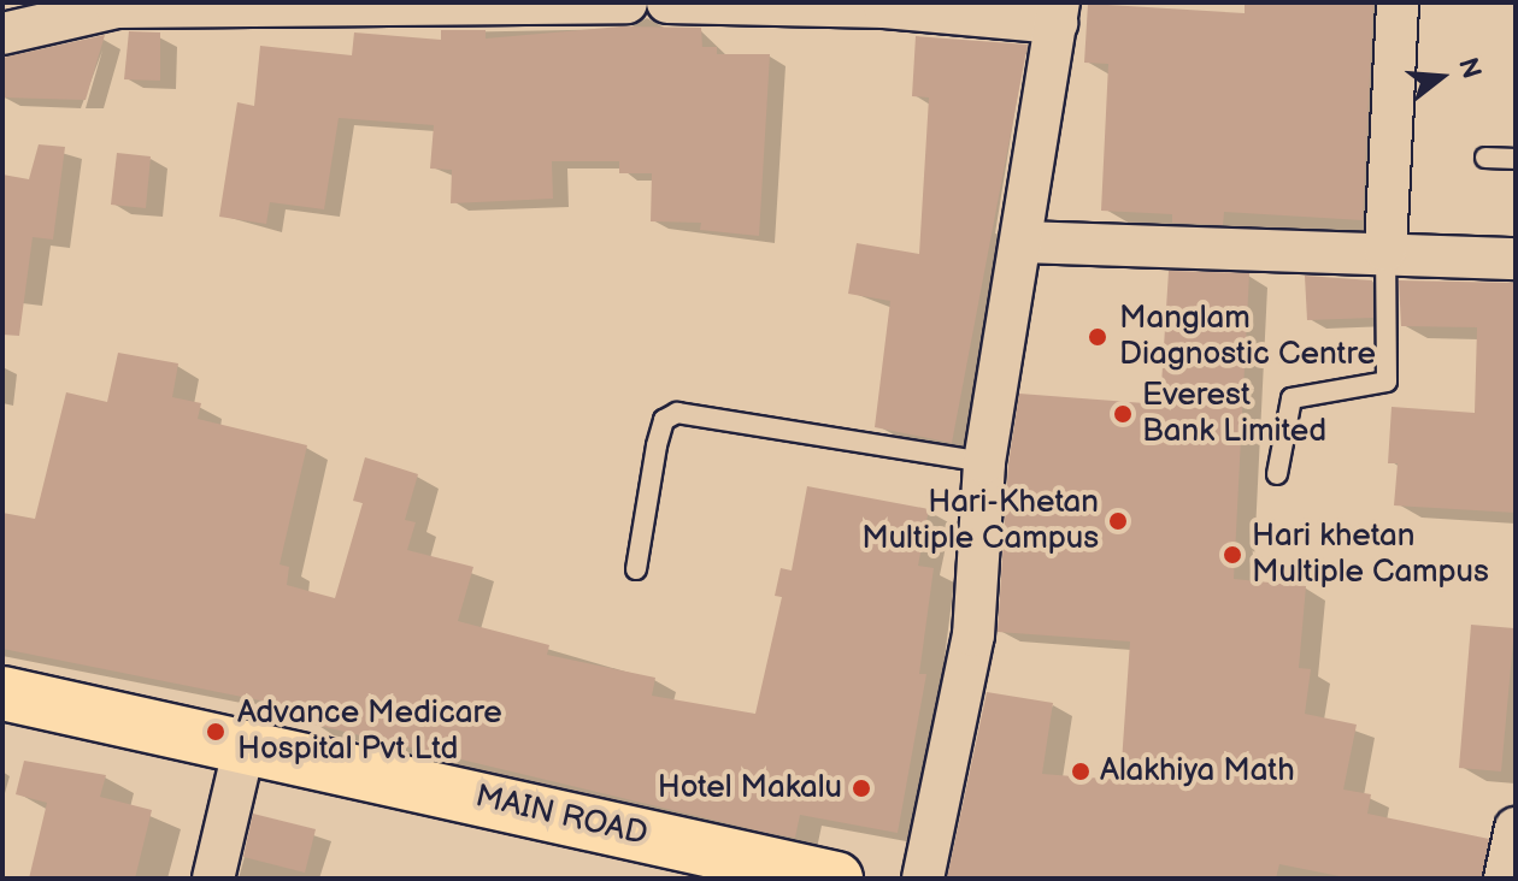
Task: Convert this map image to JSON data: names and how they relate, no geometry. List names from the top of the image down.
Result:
{
  "streets": {
    "main road": ["MAIN ROAD"]
  },
  "places": [
    "Manglam Diagnostic Centre",
    "Everest Bank Limited",
    "Hari-Khetan Multiple Campus",
    "Hari khetan Multiple Campus",
    "Advance Medicare Hospital Pvt Ltd",
    "Alakhiya Math",
    "Hotel Makalu"
  ],
  "north": "right"
}
